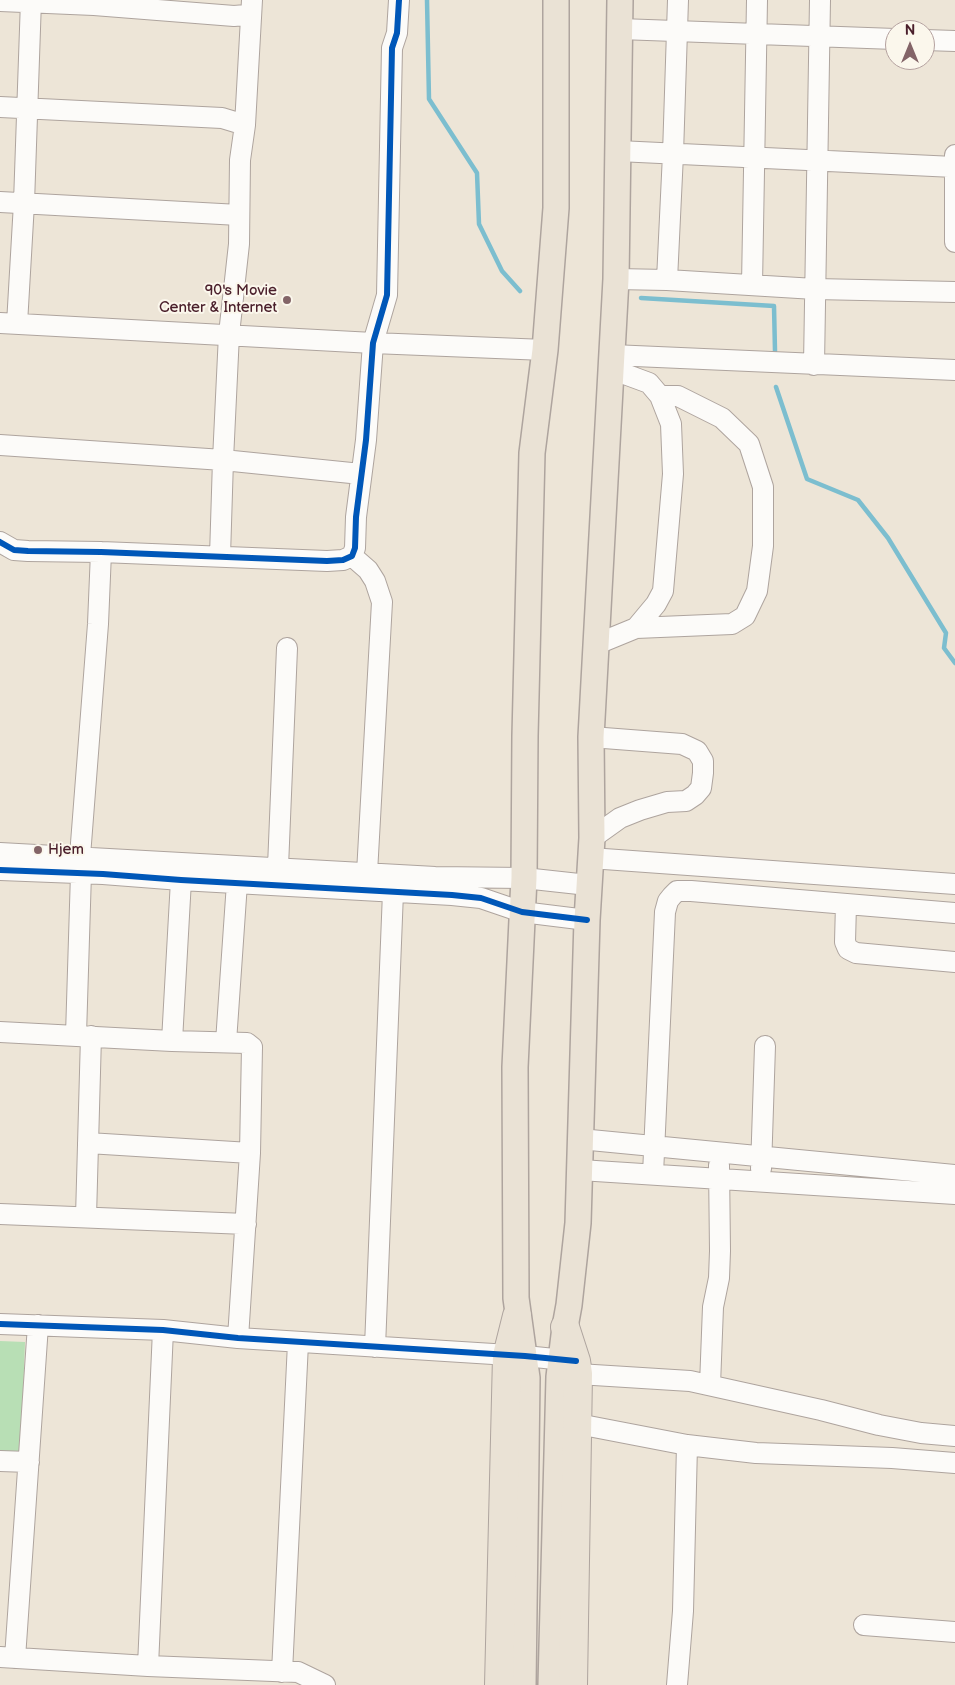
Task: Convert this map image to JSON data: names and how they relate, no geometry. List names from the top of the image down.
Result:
{
  "places": ["90's Movie Center & Internet", "Hjem"],
  "north": "top"
}
